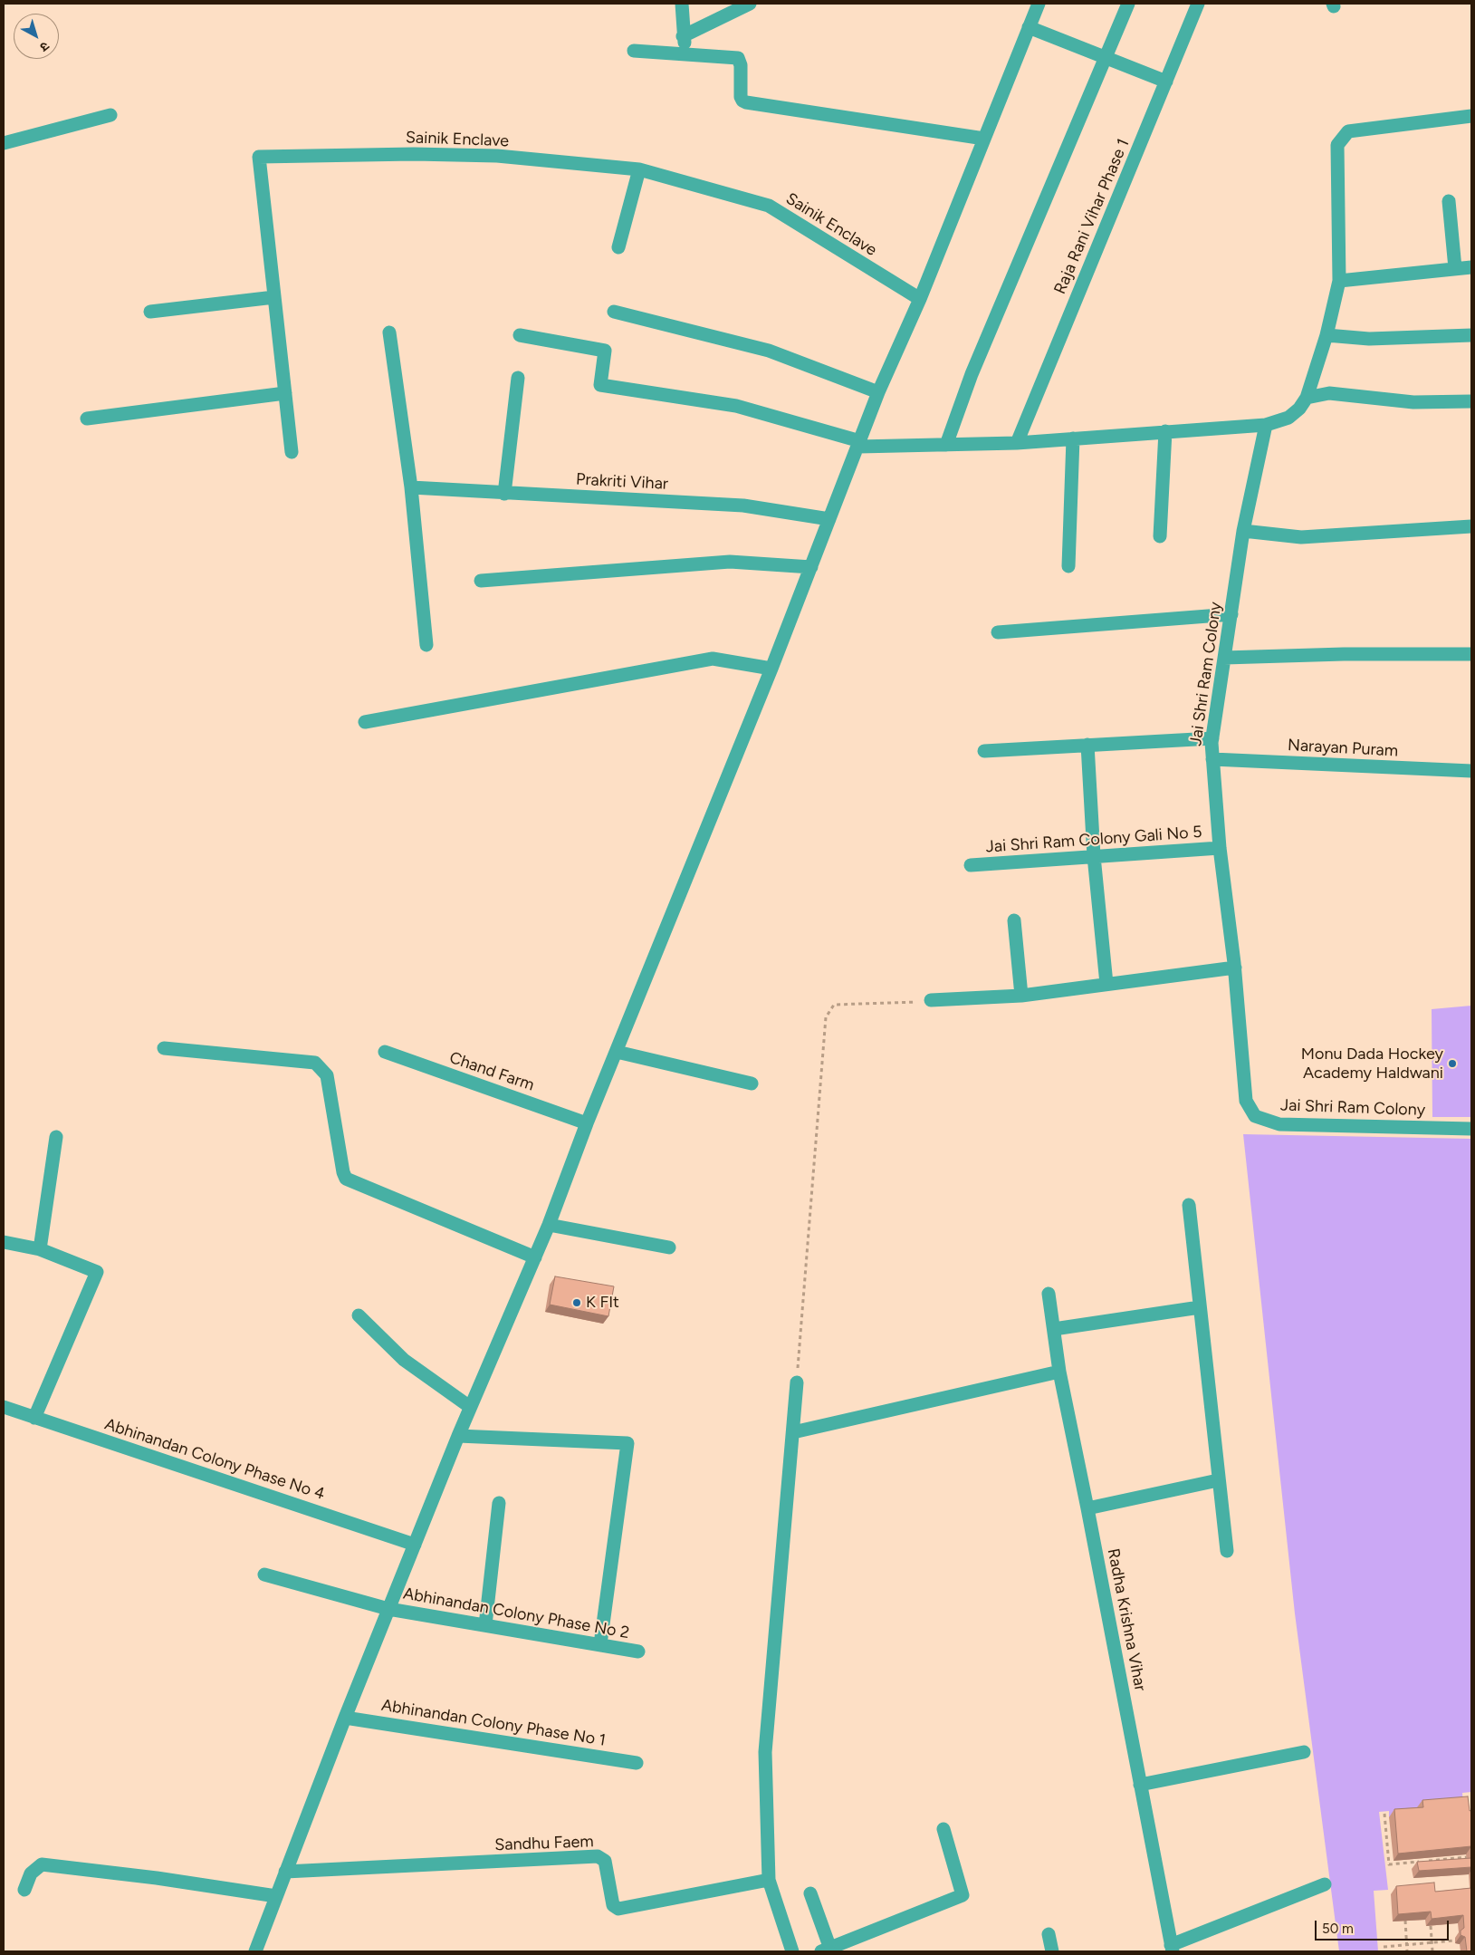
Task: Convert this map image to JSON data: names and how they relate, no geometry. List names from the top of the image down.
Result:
{
  "streets": {
    "street": [
      "Sainik Enclave",
      "Raja Rani Vihar Phase 1",
      "Prakriti Vihar",
      "Jai Shri Ram Colony",
      "Narayan Puram",
      "Jai Shri Ram Colony Gali No 5",
      "Chand Farm",
      "Abhinandan Colony Phase No 4",
      "Abhinandan Colony Phase No 2",
      "Radha Krishna Vihar",
      "Abhinandan Colony Phase No 1",
      "Sandhu Faem"
    ]
  },
  "crossings": [
    ["Jai Shri Ram Colony", "Narayan Puram"],
    ["Jai Shri Ram Colony", "Jai Shri Ram Colony Gali No 5"]
  ],
  "places": ["Monu Dada Hockey Academy Haldwani", "K FIt"],
  "scale_bar": "50 m",
  "north": "bottom right"
}
